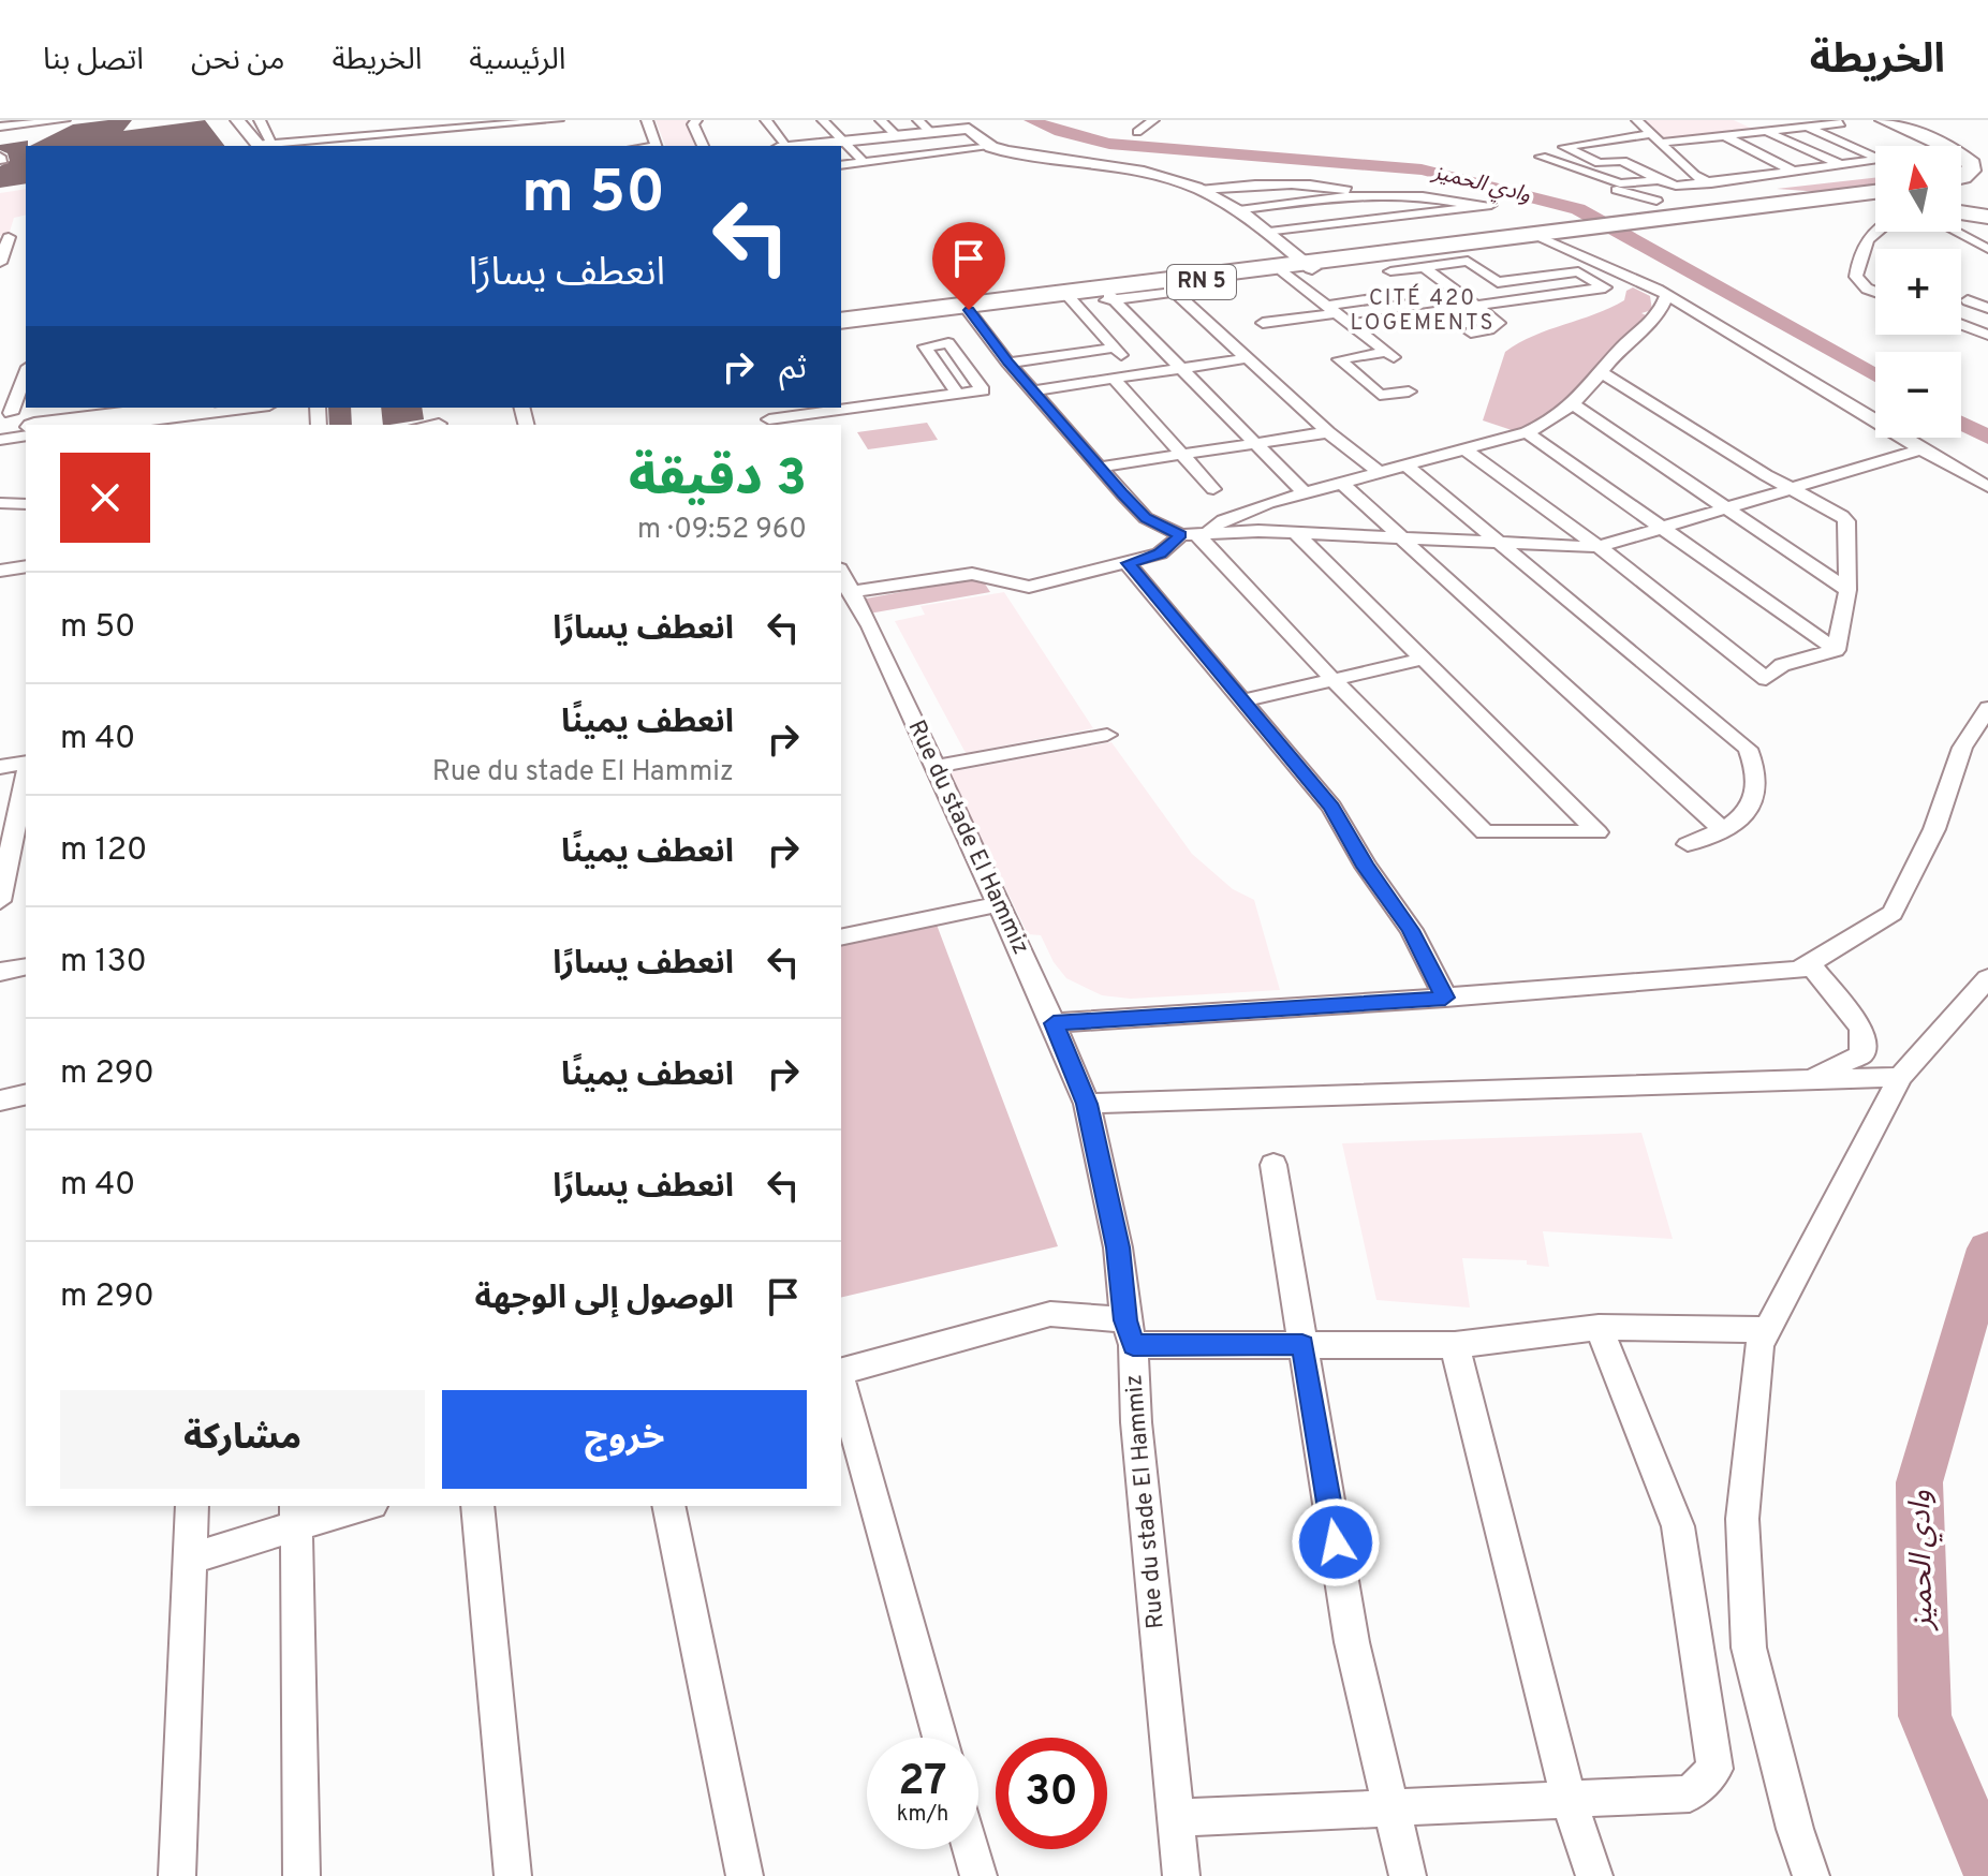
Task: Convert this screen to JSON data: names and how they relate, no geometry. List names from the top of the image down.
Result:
{
  "streets": {
    "highway": ["RN 5"],
    "street": ["Rue du stade El Hammiz"]
  },
  "districts": ["CITÉ 420 LOGEMENTS"],
  "water": ["وادي الحميز"],
  "north": "top",
  "page": {
    "header": "الخريطة",
    "nav": [
      "الرئيسية",
      "الخريطة",
      "من نحن",
      "اتصل بنا"
    ],
    "map_buttons": ["+", "−"],
    "turn": ["50 m", "انعطف يسارًا"],
    "then": "ثم",
    "heading": ["3 دقيقة", "960 m · 09:52"],
    "list": [
      {
        "name": "انعطف يسارًا",
        "value": "50 m"
      },
      {
        "name": "انعطف يمينًا",
        "note": "Rue du stade El Hammiz",
        "value": "40 m"
      },
      {
        "name": "انعطف يمينًا",
        "value": "120 m"
      },
      {
        "name": "انعطف يسارًا",
        "value": "130 m"
      },
      {
        "name": "انعطف يمينًا",
        "value": "290 m"
      },
      {
        "name": "انعطف يسارًا",
        "value": "40 m"
      },
      {
        "name": "الوصول إلى الوجهة",
        "value": "290 m"
      }
    ],
    "buttons": ["خروج", "مشاركة"],
    "speed": "27 km/h",
    "limit": "30"
  }
}
